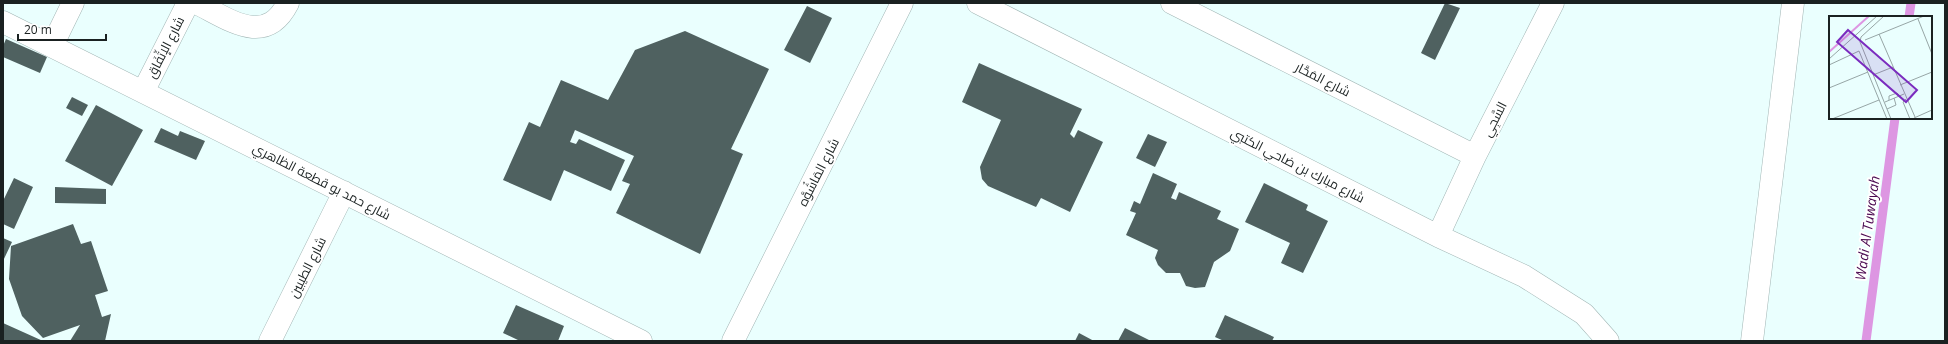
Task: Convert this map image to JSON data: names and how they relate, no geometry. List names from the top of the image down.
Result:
{
  "streets": {
    "street": [
      "شارع الإتِّفَاق",
      "شارع المَحَّار",
      "السَّجِي",
      "شارع مبارك بن ضاحي الكتبي",
      "شارع المَاشُوَّه",
      "شارع حمد بو قطعة الظاهري",
      "شارع الطيبين"
    ]
  },
  "crossings": [
    ["شارع الإتِّفَاق", "شارع حمد بو قطعة الظاهري"],
    ["شارع المَحَّار", "السَّجِي"],
    ["السَّجِي", "شارع مبارك بن ضاحي الكتبي"],
    ["شارع حمد بو قطعة الظاهري", "شارع الطيبين"]
  ],
  "water": ["Wadi Al Tuwayah"],
  "scale_bar": "20 m"
}
